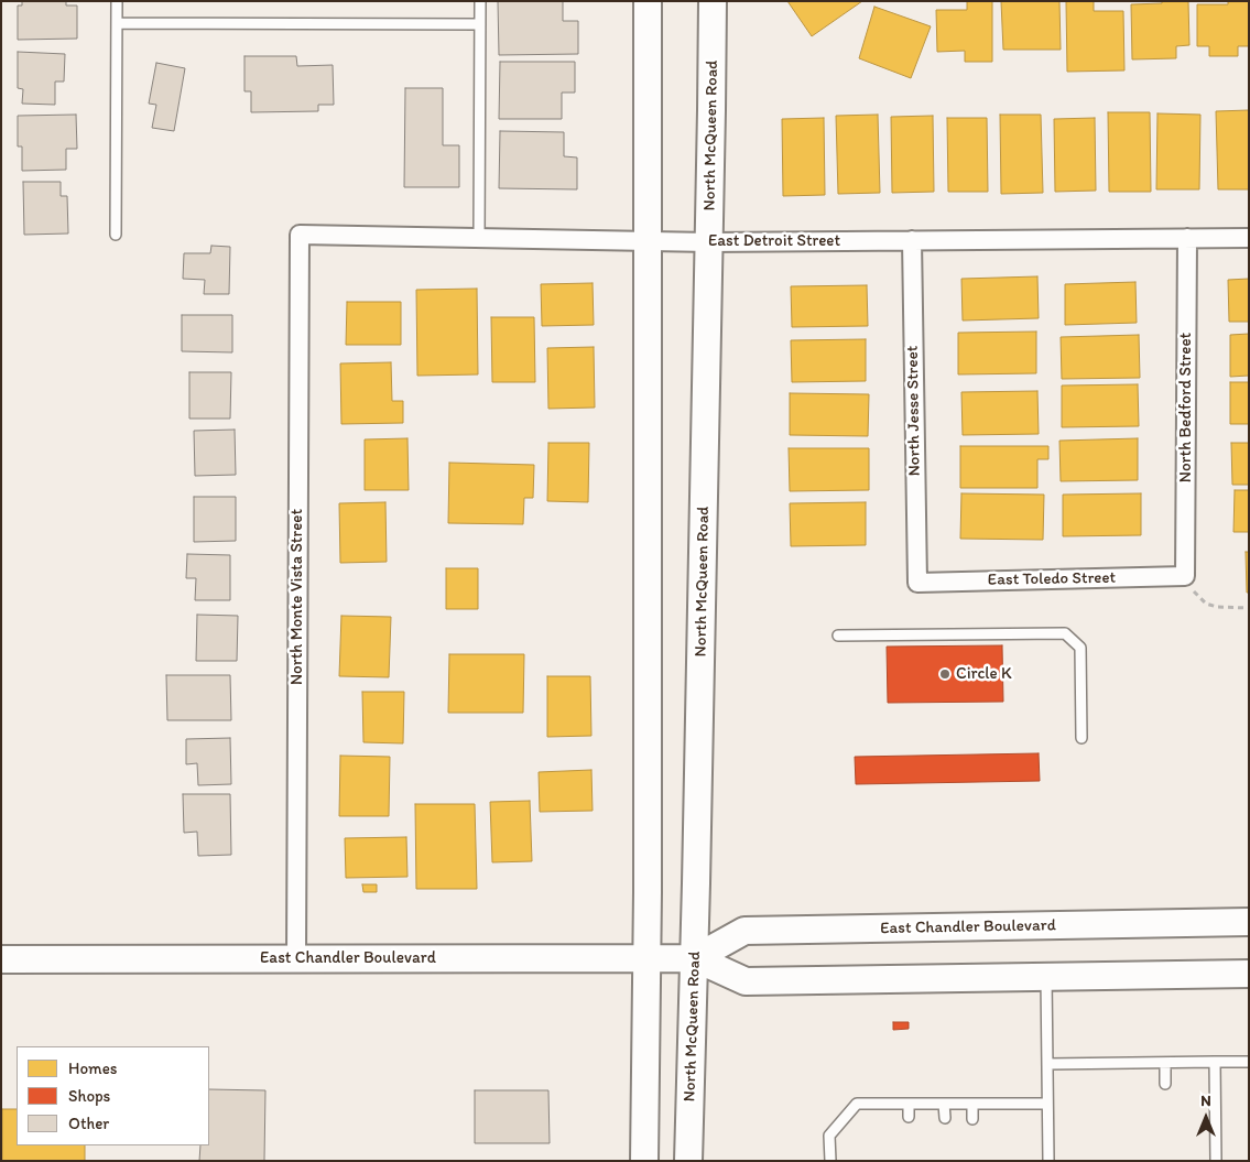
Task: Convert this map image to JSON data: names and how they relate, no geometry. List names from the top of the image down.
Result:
{
  "streets": {
    "main road": ["North McQueen Road", "East Chandler Boulevard"],
    "street": [
      "East Detroit Street",
      "North Bedford Street",
      "North Jesse Street",
      "East Toledo Street",
      "North Monte Vista Street"
    ]
  },
  "crossings": [
    ["North McQueen Road", "East Detroit Street"],
    ["North McQueen Road", "East Chandler Boulevard"],
    ["East Detroit Street", "North Bedford Street"],
    ["East Detroit Street", "North Jesse Street"],
    ["East Detroit Street", "North Monte Vista Street"],
    ["North Bedford Street", "East Toledo Street"],
    ["North Jesse Street", "East Toledo Street"],
    ["North Monte Vista Street", "East Chandler Boulevard"]
  ],
  "places": ["Circle K"],
  "legend": ["Homes", "Shops", "Other"],
  "north": "top"
}
